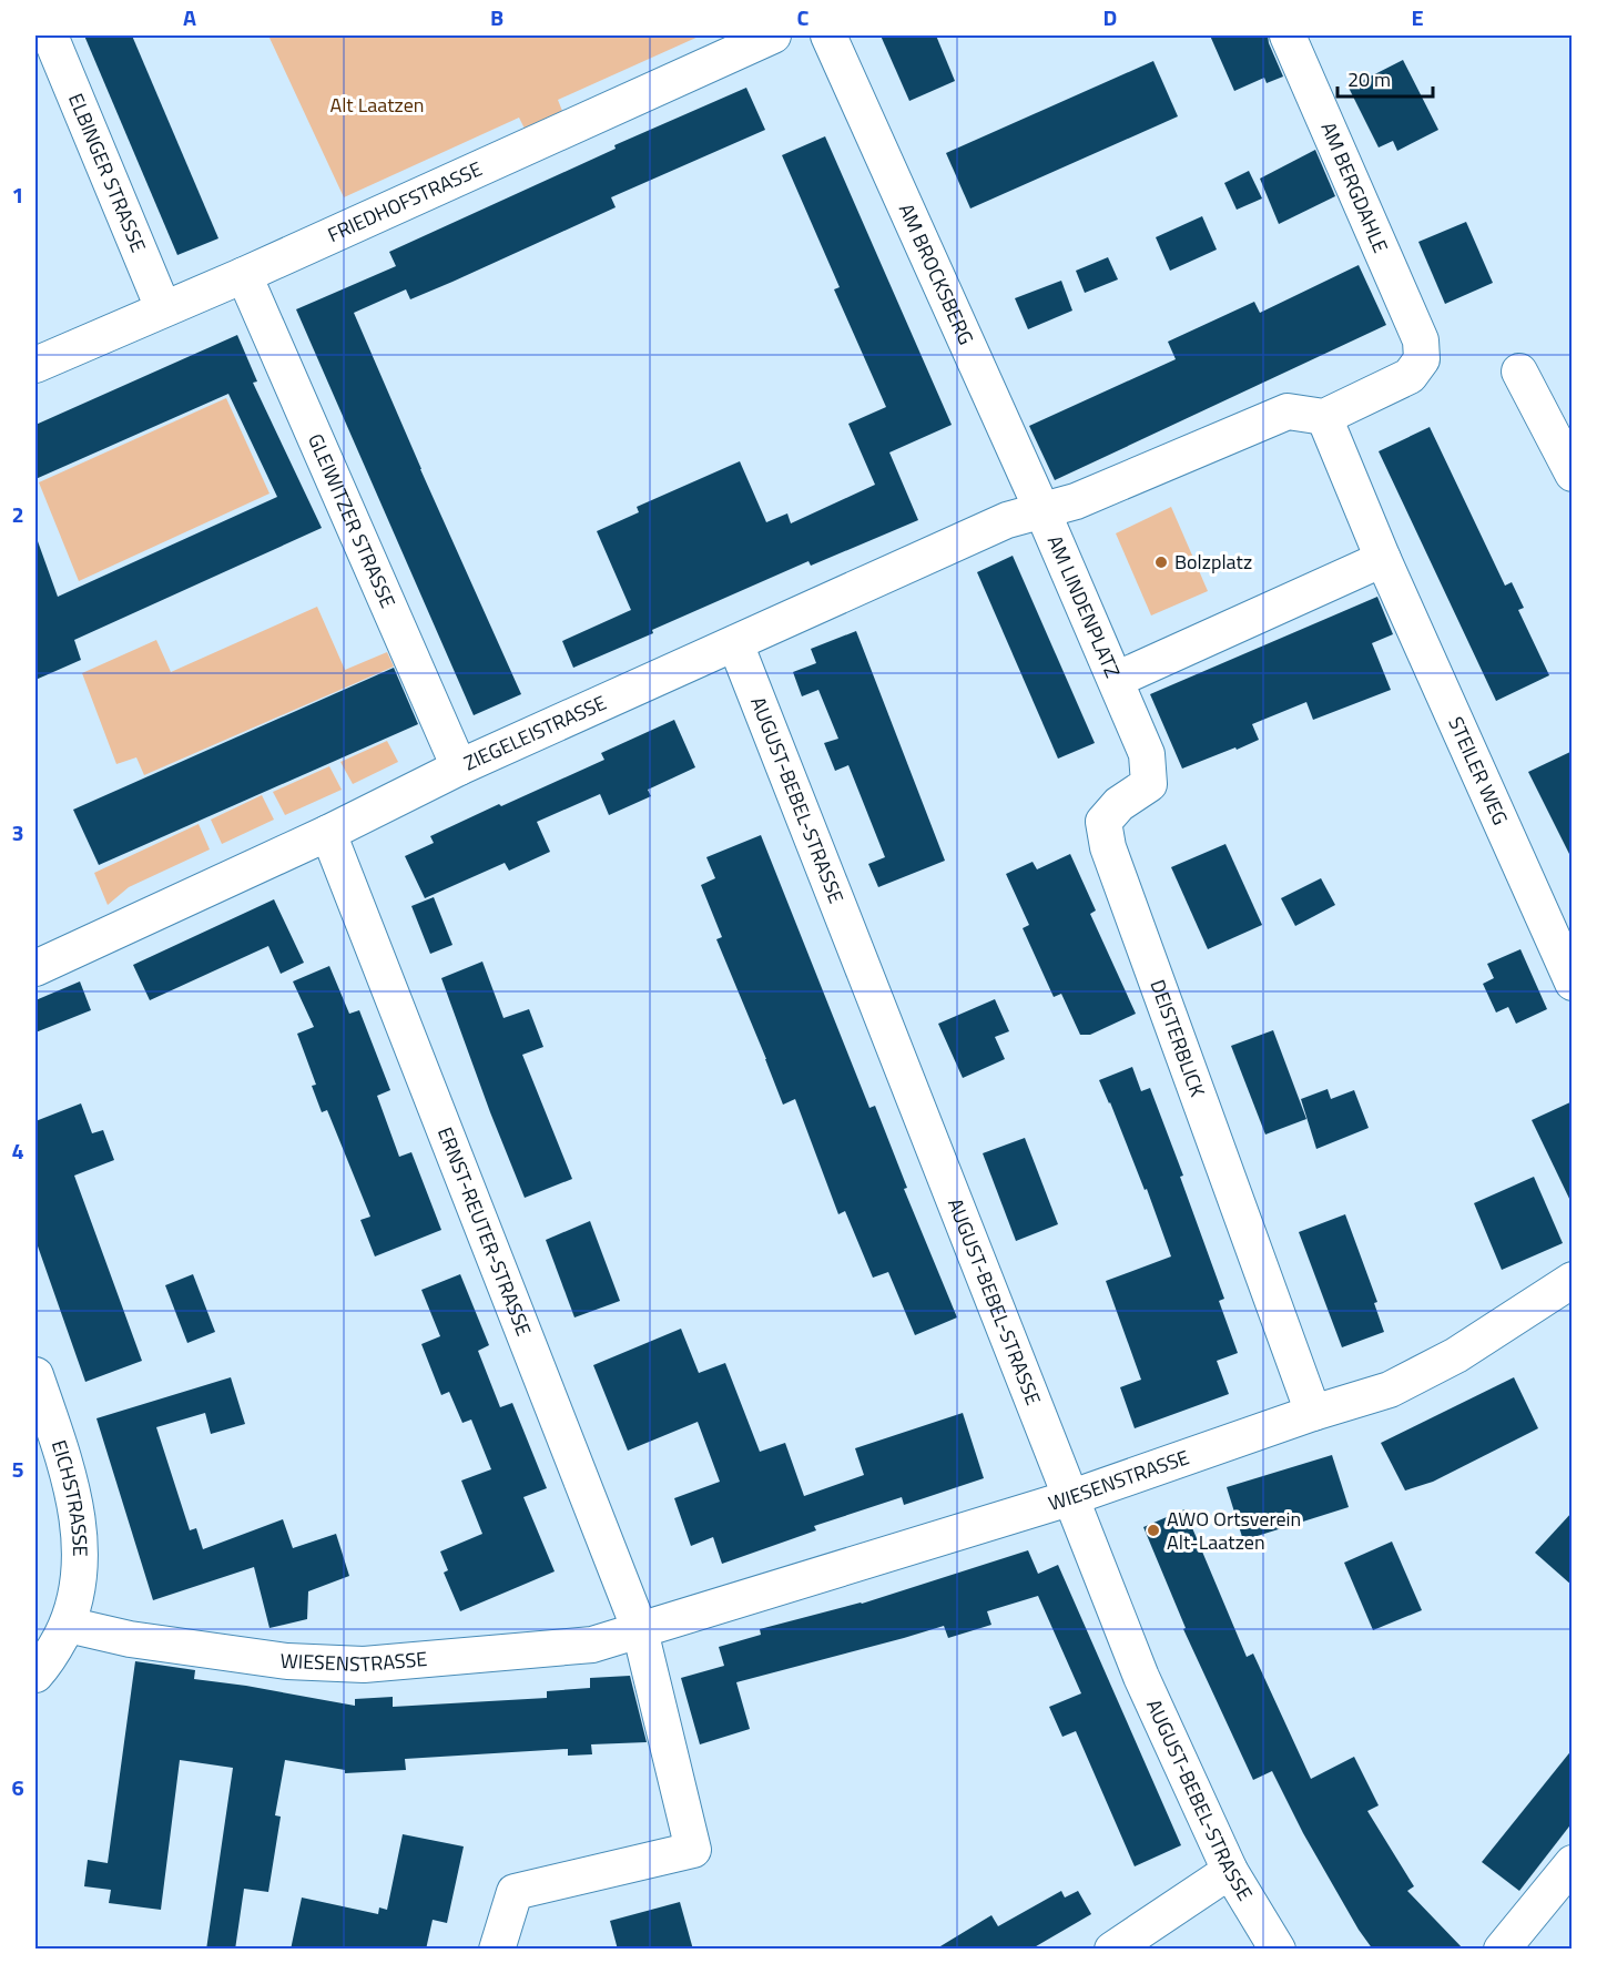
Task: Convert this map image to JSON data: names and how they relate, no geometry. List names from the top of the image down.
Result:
{
  "streets": {
    "street": [
      "ELBINGER STRASSE",
      "AM BERGDAHLE",
      "FRIEDHOFSTRASSE",
      "AM BROCKSBERG",
      "GLEIWITZER STRASSE",
      "AM LINDENPLATZ",
      "ZIEGELEISTRASSE",
      "STEILER WEG",
      "AUGUST-BEBEL-STRASSE",
      "DEISTERBLICK",
      "ERNST-REUTER-STRASSE",
      "WIESENSTRASSE",
      "EICHSTRASSE"
    ]
  },
  "crossings": [
    ["ELBINGER STRASSE", "FRIEDHOFSTRASSE"],
    ["AM BERGDAHLE", "AM LINDENPLATZ"],
    ["FRIEDHOFSTRASSE", "GLEIWITZER STRASSE"],
    ["AM BROCKSBERG", "AM LINDENPLATZ"],
    ["AM BROCKSBERG", "ZIEGELEISTRASSE"],
    ["GLEIWITZER STRASSE", "ZIEGELEISTRASSE"],
    ["AM LINDENPLATZ", "ZIEGELEISTRASSE"],
    ["AM LINDENPLATZ", "STEILER WEG"],
    ["AM LINDENPLATZ", "DEISTERBLICK"],
    ["ZIEGELEISTRASSE", "AUGUST-BEBEL-STRASSE"],
    ["ZIEGELEISTRASSE", "ERNST-REUTER-STRASSE"],
    ["AUGUST-BEBEL-STRASSE", "WIESENSTRASSE"],
    ["DEISTERBLICK", "WIESENSTRASSE"],
    ["ERNST-REUTER-STRASSE", "WIESENSTRASSE"],
    ["WIESENSTRASSE", "EICHSTRASSE"]
  ],
  "parks": ["Alt Laatzen"],
  "places": ["Bolzplatz", "AWO Ortsverein Alt-Laatzen"],
  "scale_bar": "20 m",
  "grid": {
    "columns": [
      "A",
      "B",
      "C",
      "D",
      "E"
    ],
    "rows": [
      "1",
      "2",
      "3",
      "4",
      "5",
      "6"
    ]
  }
}
